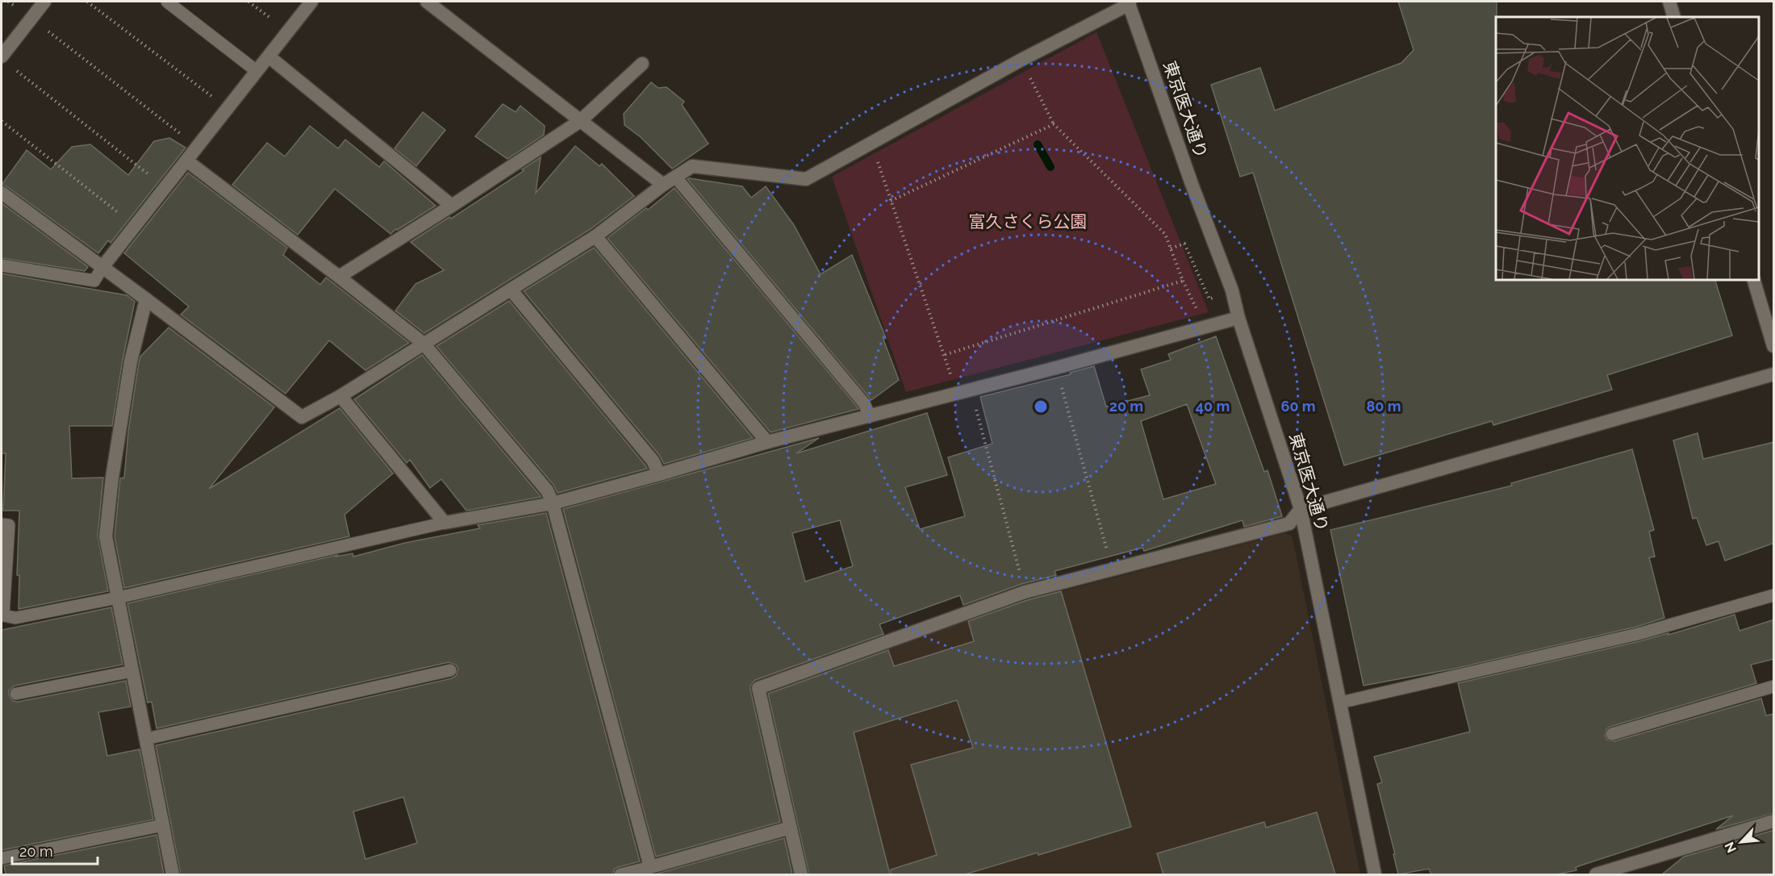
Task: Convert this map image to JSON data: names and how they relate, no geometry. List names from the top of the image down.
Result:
{
  "streets": {
    "street": ["東京医大通り"]
  },
  "parks": ["富久さくら公園"],
  "scale_bar": "20 m",
  "north": "bottom left",
  "rings": [
    "20 m",
    "40 m",
    "60 m",
    "80 m"
  ]
}
